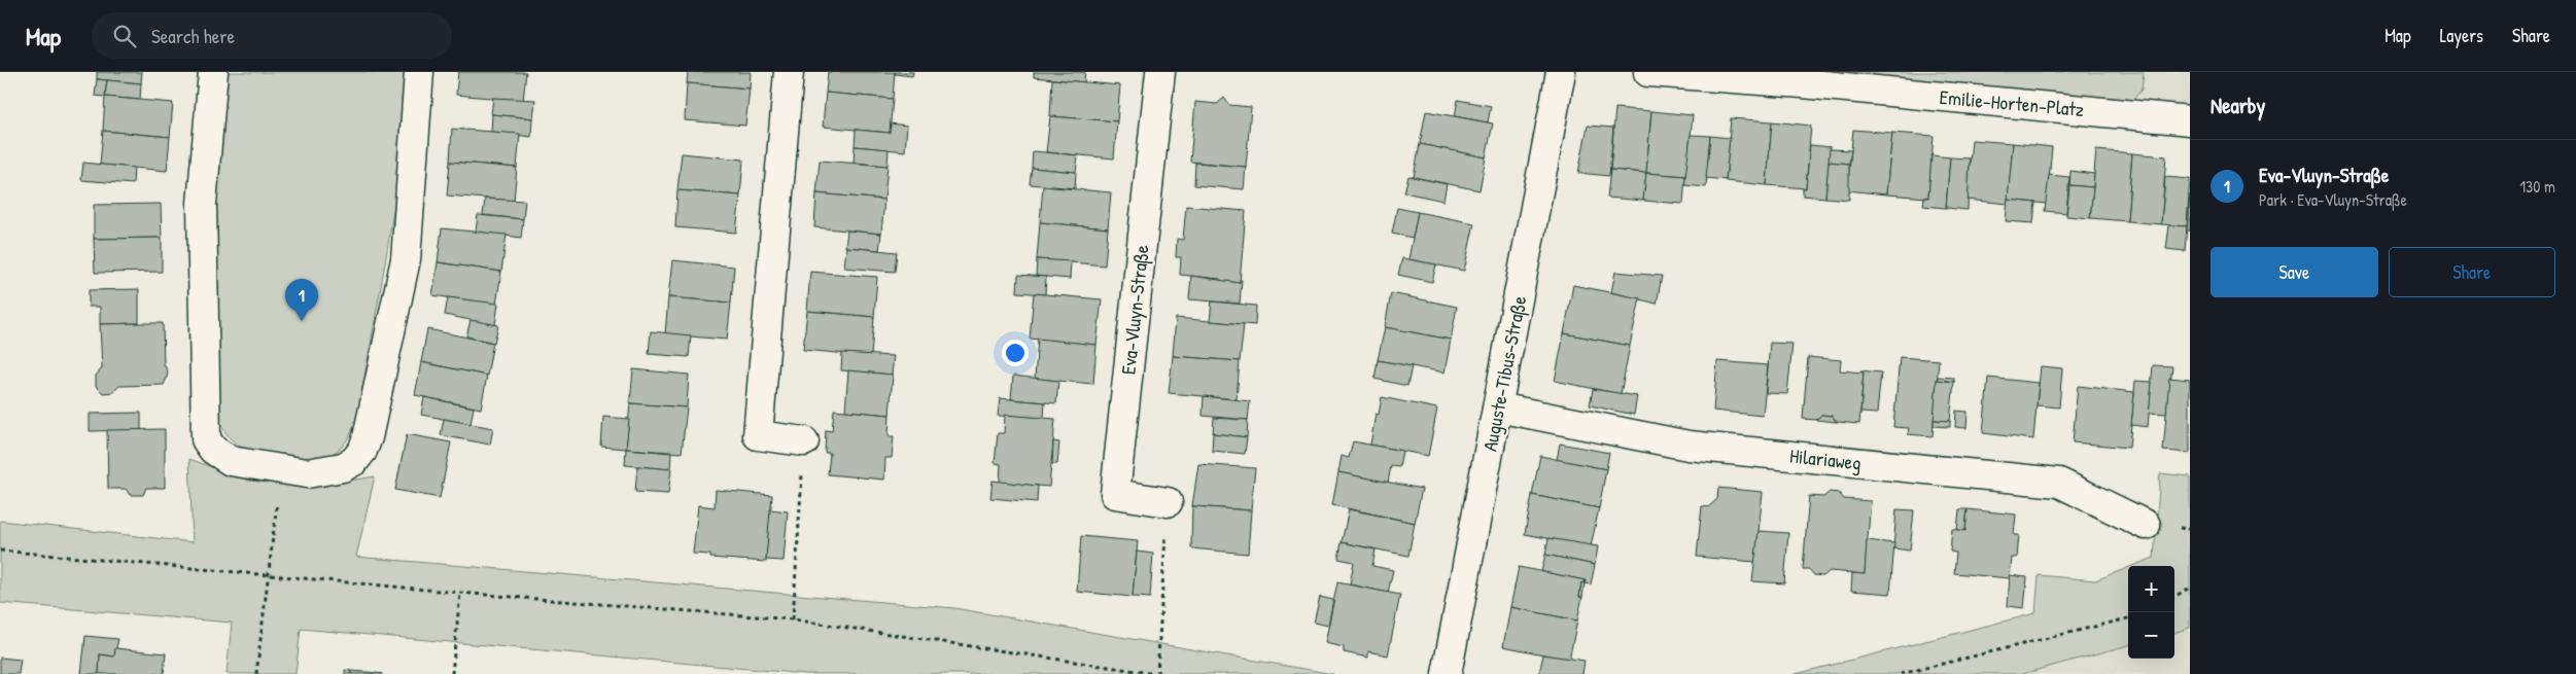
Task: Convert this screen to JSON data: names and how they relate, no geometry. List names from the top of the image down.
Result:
{
  "streets": {
    "street": [
      "Emilie-Horten-Platz",
      "Eva-Vluyn-Straße",
      "Auguste-Tibus-Straße",
      "Hilariaweg"
    ]
  },
  "crossings": [
    ["Auguste-Tibus-Straße", "Hilariaweg"]
  ],
  "page": {
    "header": "Map",
    "search": "Search here",
    "nav": ["Map", "Layers", "Share"],
    "heading": "Nearby",
    "list": [
      {
        "mark": "1",
        "name": "Eva-Vluyn-Straße",
        "note": "Park · Eva-Vluyn-Straße",
        "value": "130 m"
      }
    ],
    "buttons": ["Save", "Share"],
    "pins": "1",
    "map_buttons": ["+", "−"]
  }
}
